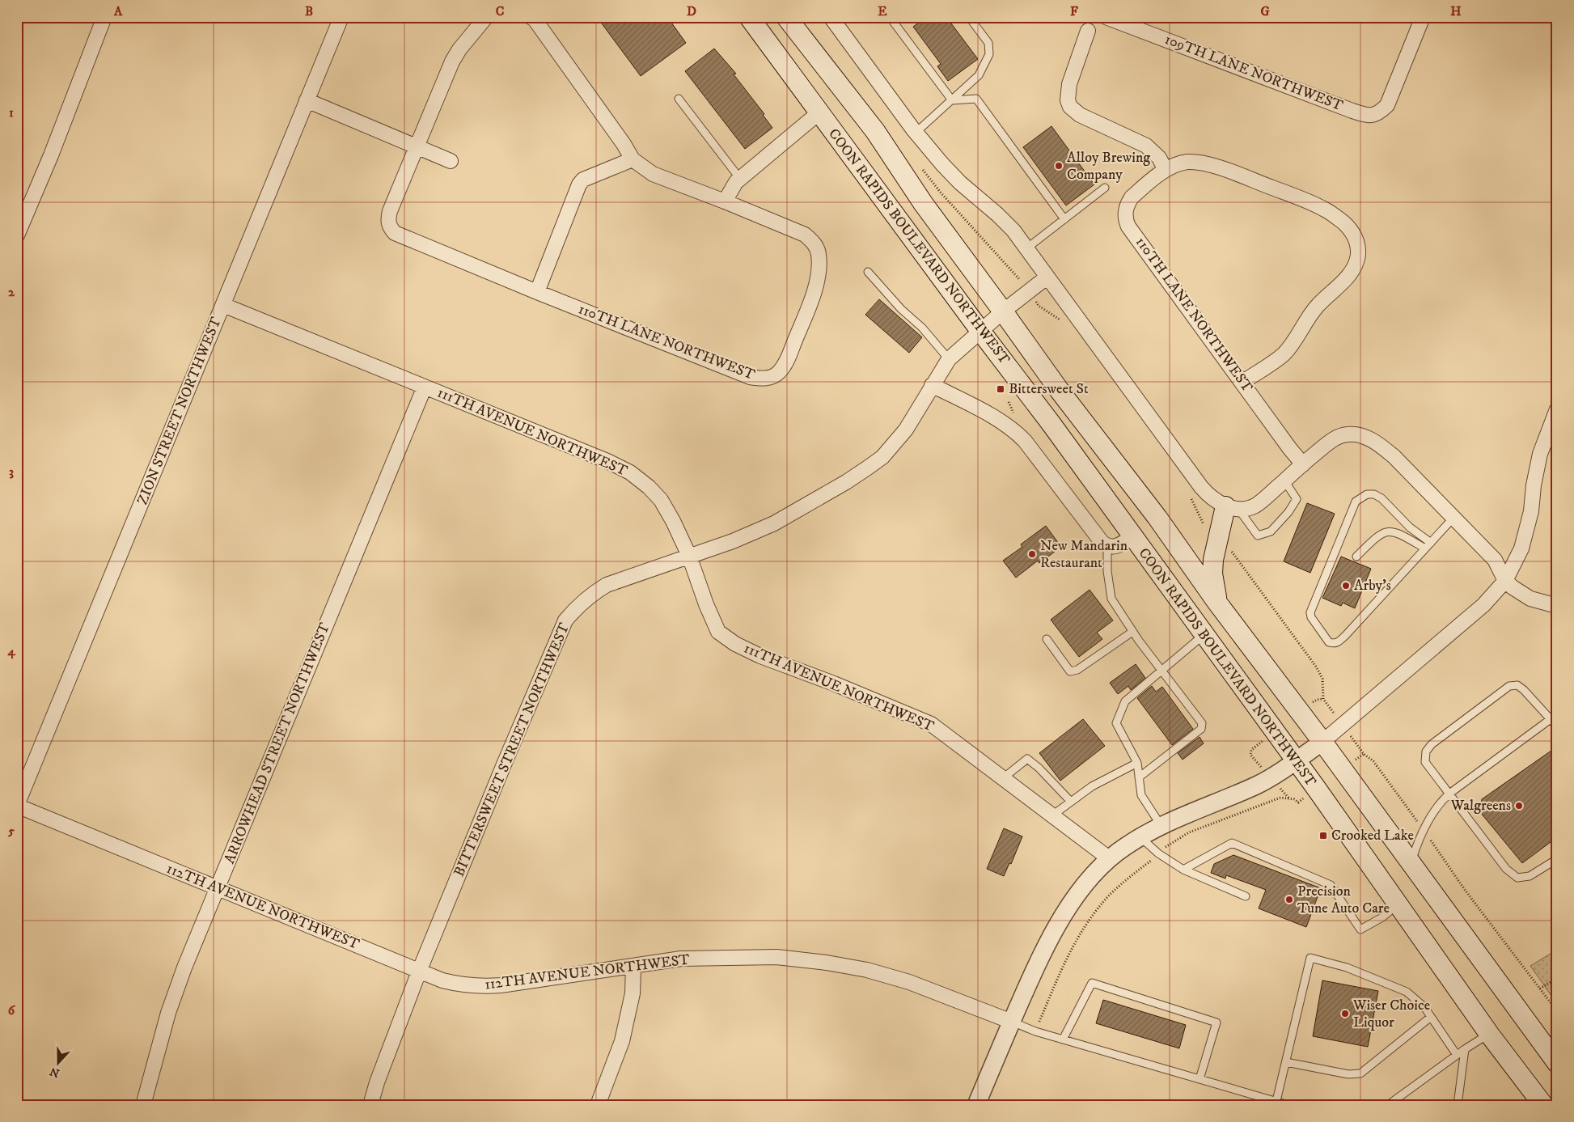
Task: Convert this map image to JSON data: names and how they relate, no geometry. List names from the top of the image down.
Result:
{
  "streets": {
    "main road": ["COON RAPIDS BOULEVARD NORTHWEST"],
    "street": [
      "109TH LANE NORTHWEST",
      "110TH LANE NORTHWEST",
      "ZION STREET NORTHWEST",
      "111TH AVENUE NORTHWEST",
      "ARROWHEAD STREET NORTHWEST",
      "BITTERSWEET STREET NORTHWEST",
      "112TH AVENUE NORTHWEST"
    ]
  },
  "crossings": [
    ["COON RAPIDS BOULEVARD NORTHWEST", "BITTERSWEET STREET NORTHWEST"],
    ["ZION STREET NORTHWEST", "111TH AVENUE NORTHWEST"],
    ["ZION STREET NORTHWEST", "112TH AVENUE NORTHWEST"],
    ["111TH AVENUE NORTHWEST", "ARROWHEAD STREET NORTHWEST"],
    ["111TH AVENUE NORTHWEST", "BITTERSWEET STREET NORTHWEST"],
    ["ARROWHEAD STREET NORTHWEST", "112TH AVENUE NORTHWEST"],
    ["BITTERSWEET STREET NORTHWEST", "112TH AVENUE NORTHWEST"]
  ],
  "places": {
    "other": [
      "Alloy Brewing Company",
      "New Mandarin Restaurant",
      "Arby's",
      "Walgreens",
      "Precision Tune Auto Care",
      "Wiser Choice Liquor"
    ],
    "transit": ["Bittersweet St", "Crooked Lake"]
  },
  "north": "bottom",
  "grid": {
    "columns": [
      "A",
      "B",
      "C",
      "D",
      "E",
      "F",
      "G",
      "H"
    ],
    "rows": [
      "1",
      "2",
      "3",
      "4",
      "5",
      "6"
    ]
  }
}
